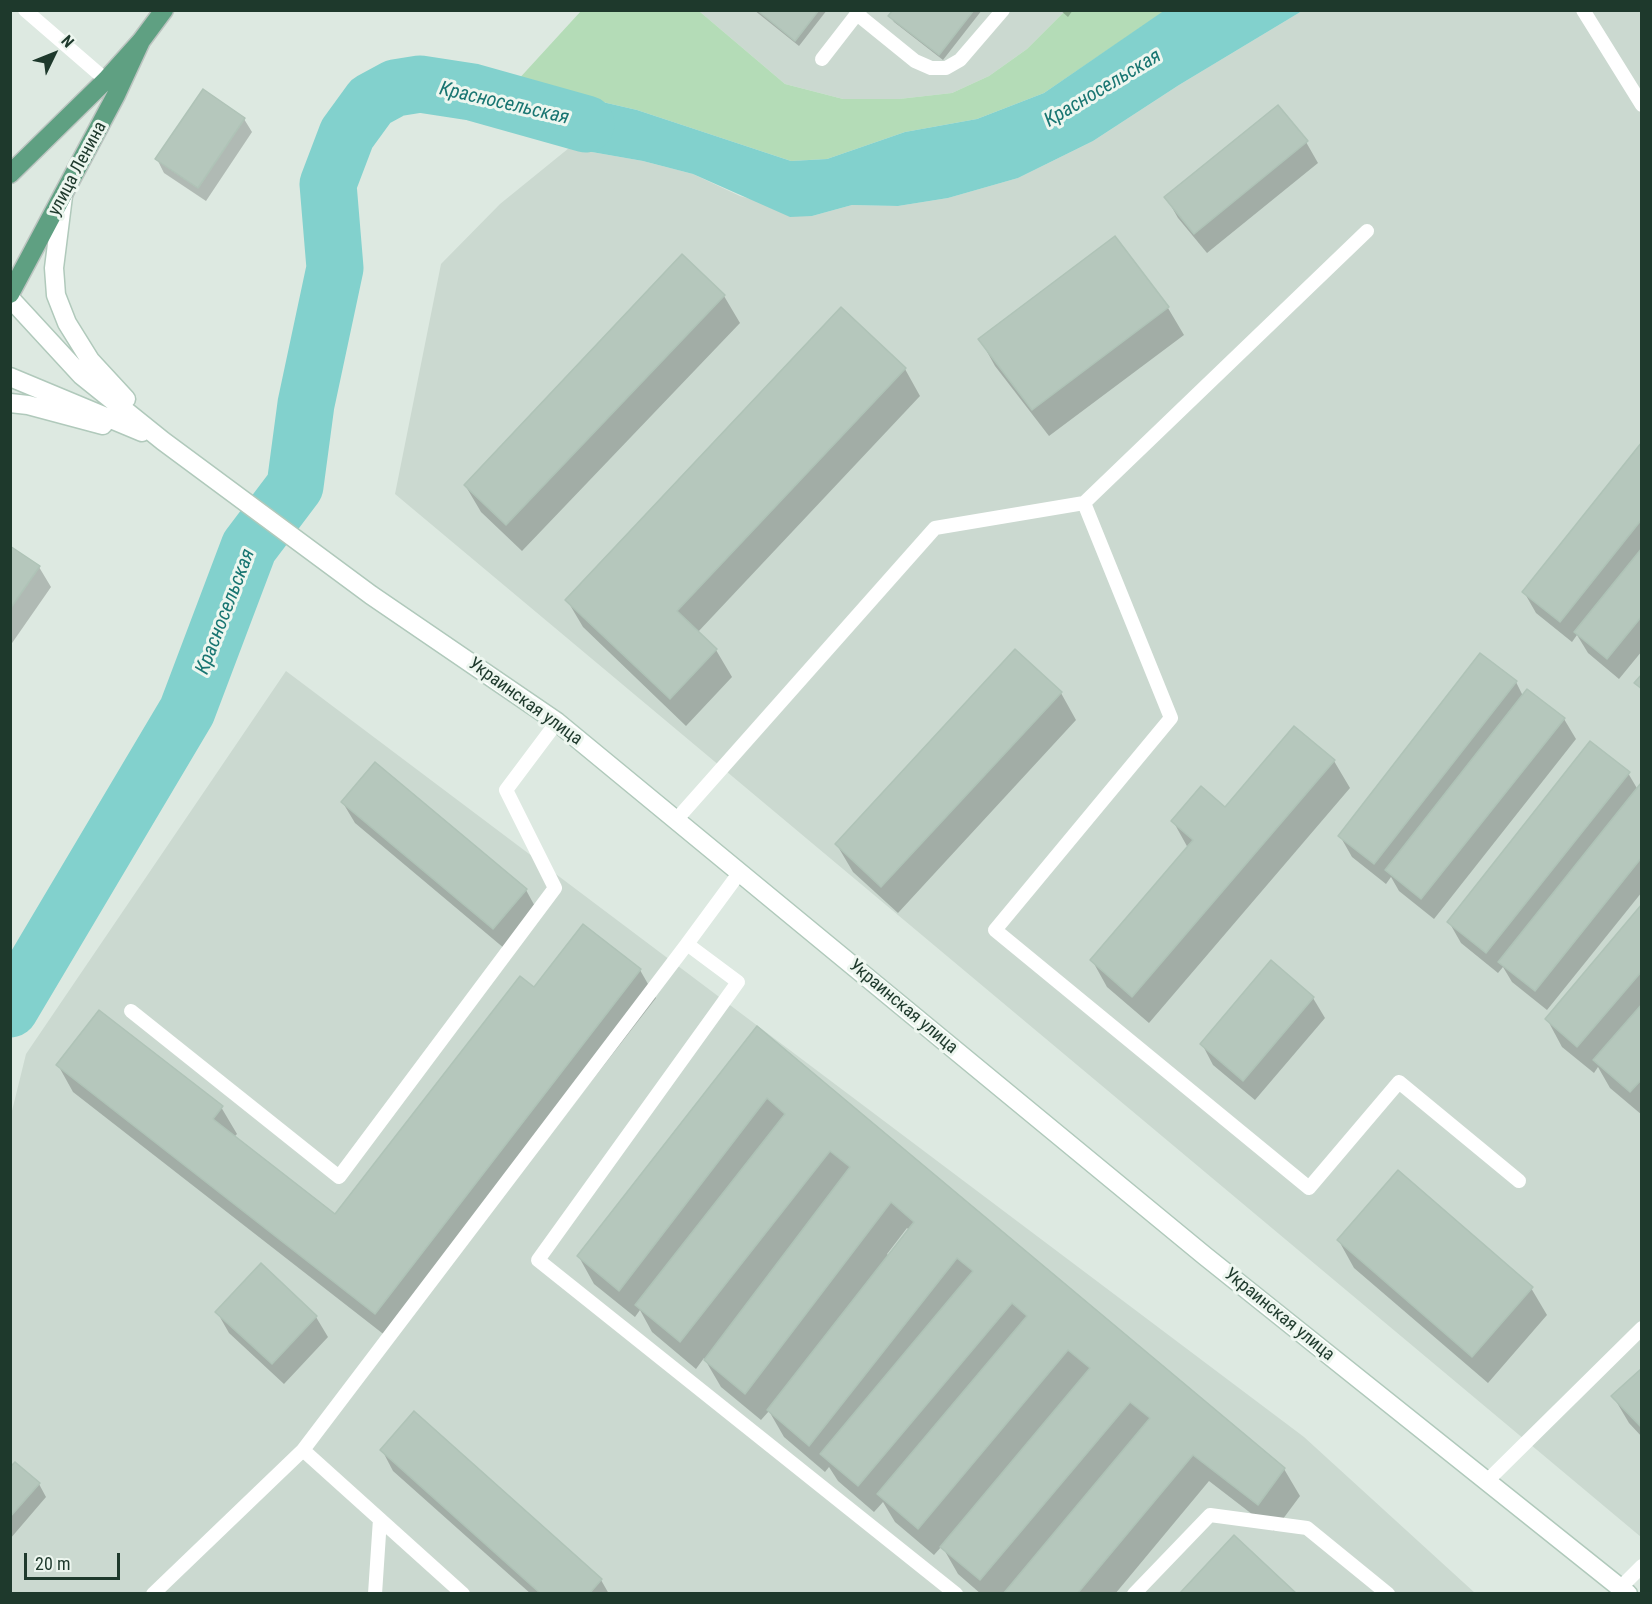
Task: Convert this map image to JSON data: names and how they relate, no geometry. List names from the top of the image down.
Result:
{
  "streets": {
    "main road": ["улица Ленина", "Украинская улица"]
  },
  "crossings": [
    ["улица Ленина", "Украинская улица"]
  ],
  "water": ["Красносельская"],
  "scale_bar": "20 m",
  "north": "top right"
}
